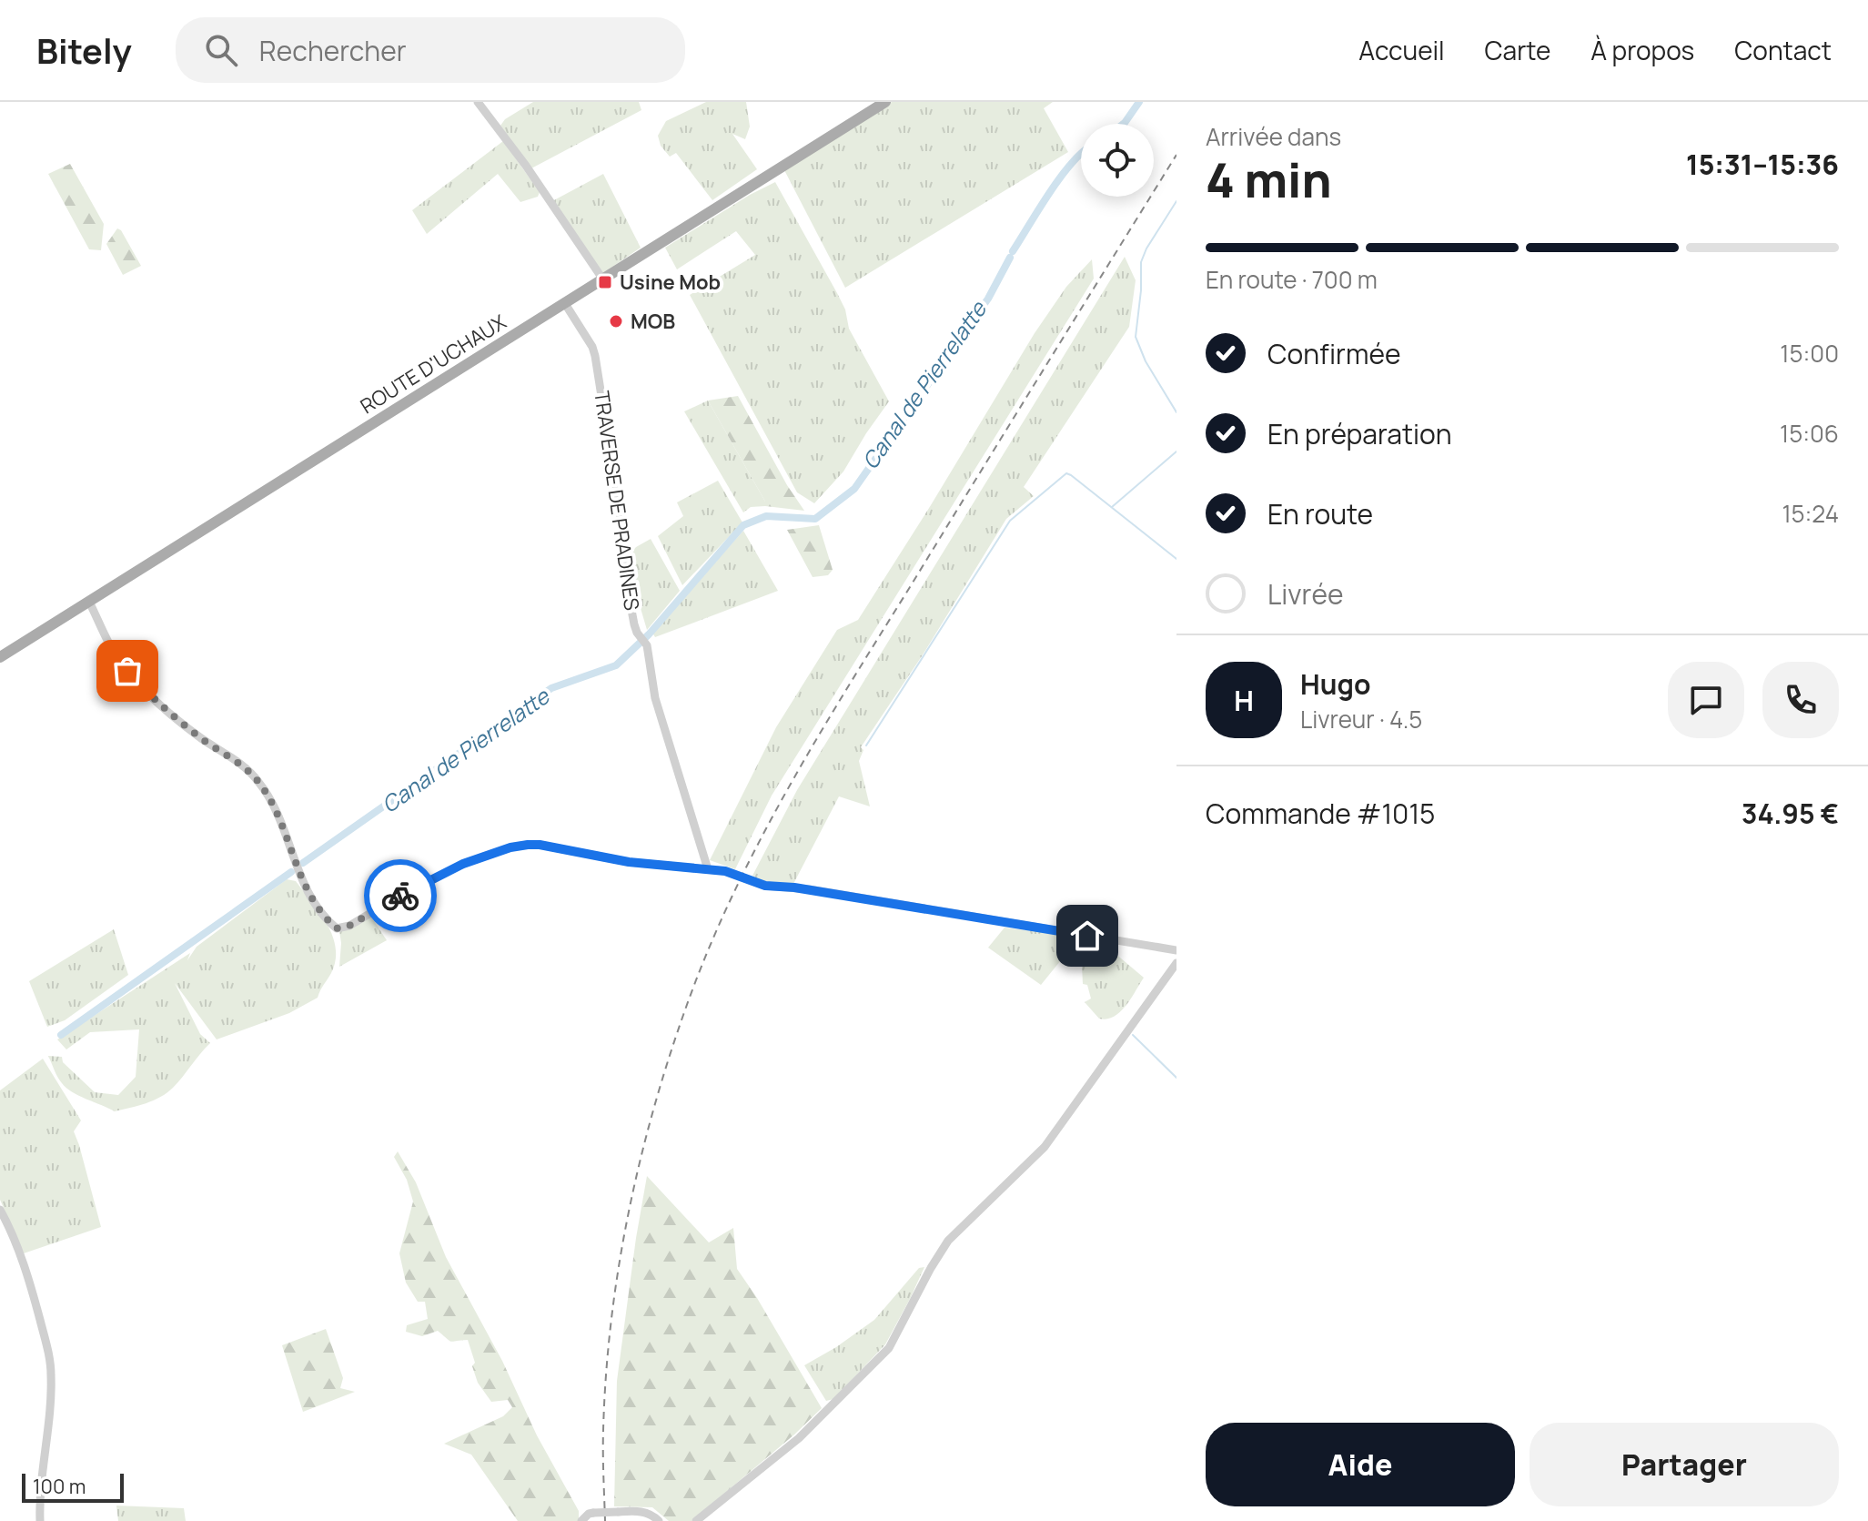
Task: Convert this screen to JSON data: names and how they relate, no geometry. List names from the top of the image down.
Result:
{
  "streets": {
    "main road": ["ROUTE D'UCHAUX"],
    "street": ["TRAVERSE DE PRADINES"]
  },
  "crossings": [
    ["ROUTE D'UCHAUX", "TRAVERSE DE PRADINES"]
  ],
  "water": ["Canal de Pierrelatte"],
  "places": {
    "transit": ["Usine Mob"],
    "other": ["MOB"]
  },
  "scale_bar": "100 m",
  "page": {
    "header": "Bitely",
    "search": "Rechercher",
    "nav": [
      "Accueil",
      "Carte",
      "À propos",
      "Contact"
    ],
    "heading": ["4 min", "Arrivée dans", "15:31–15:36"],
    "panel": [
      "Hugo",
      "Livreur · 4.5",
      "Commande #1015",
      "34.95 €"
    ],
    "bar": "En route · 700 m",
    "list": [
      ["Confirmée", "15:00"],
      ["En préparation", "15:06"],
      ["En route", "15:24"],
      "Livrée"
    ],
    "round": "H",
    "buttons": ["Aide", "Partager"],
    "scale": "100 m"
  }
}
